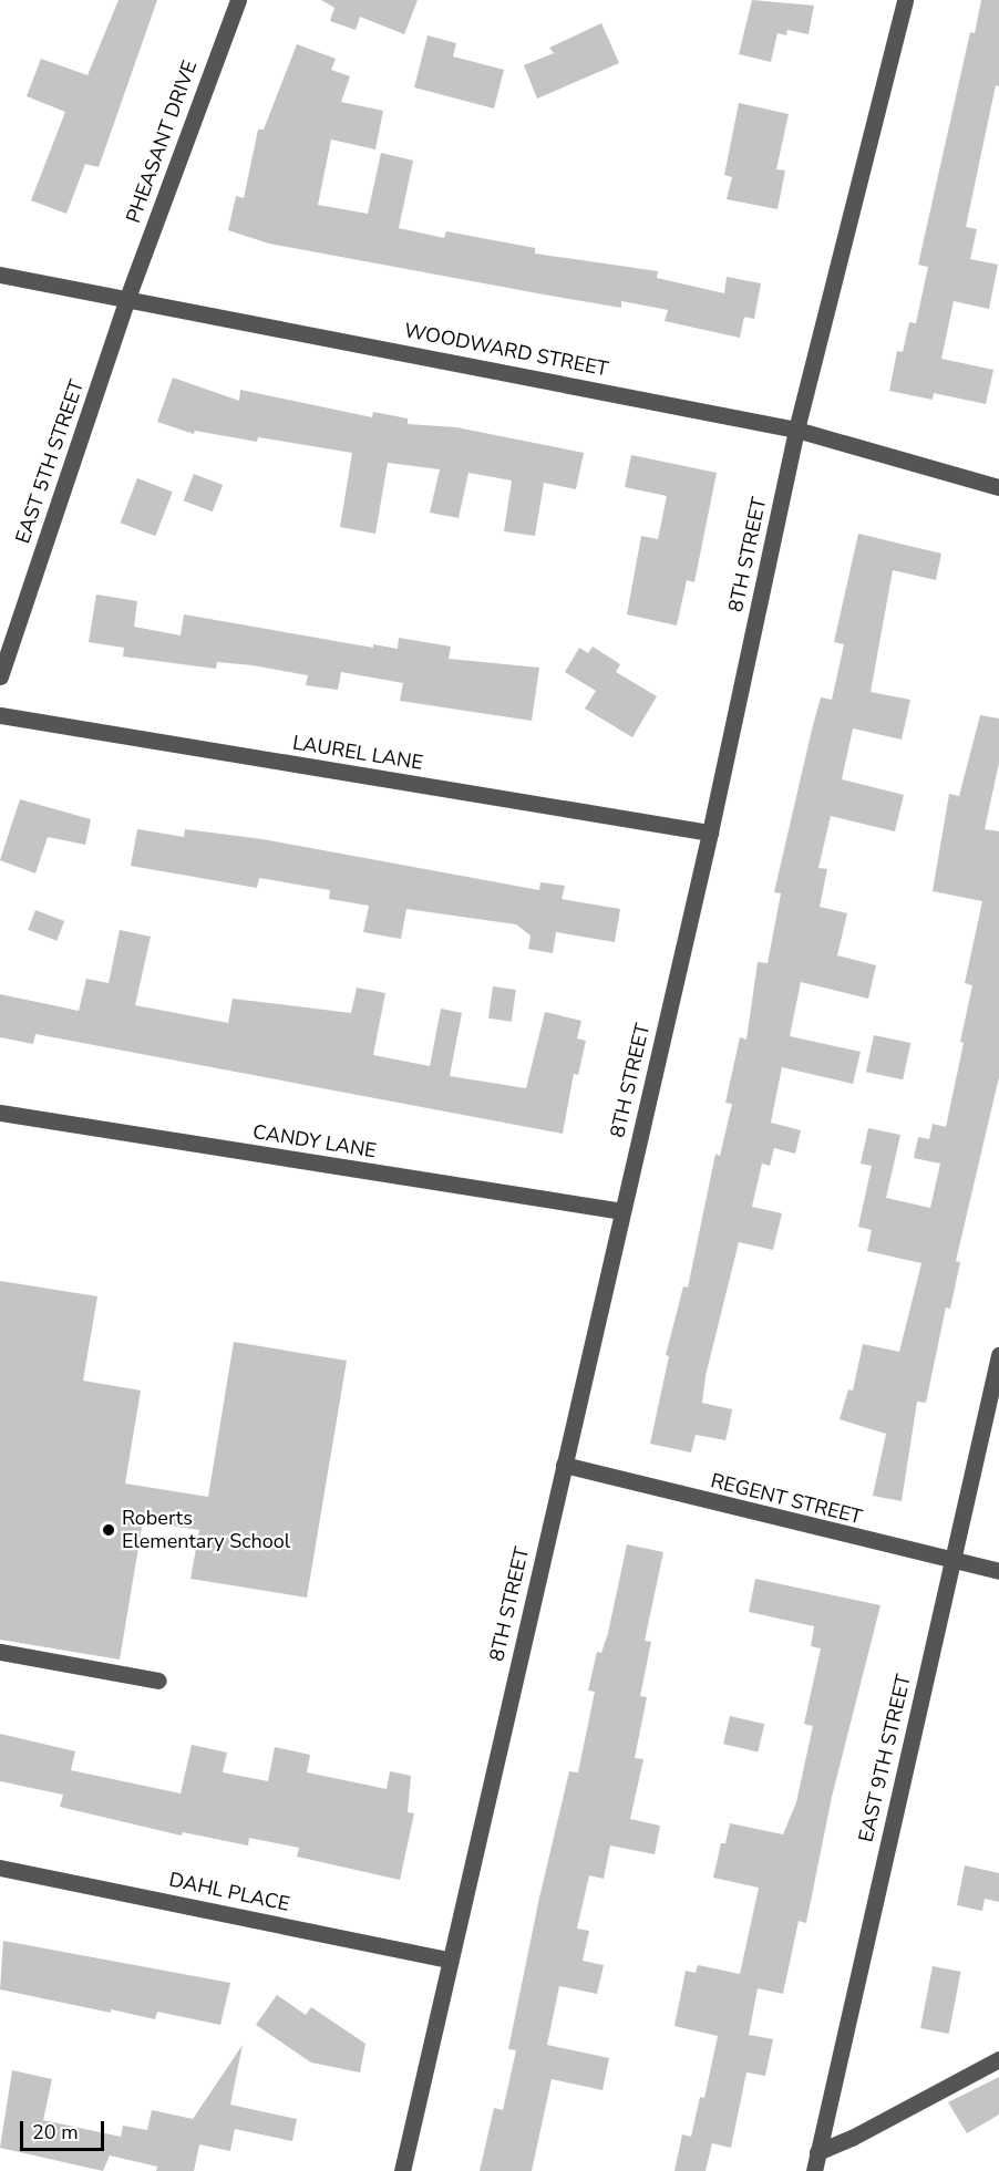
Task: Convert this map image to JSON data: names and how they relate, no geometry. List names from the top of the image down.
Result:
{
  "streets": {
    "street": [
      "PHEASANT DRIVE",
      "WOODWARD STREET",
      "EAST 5TH STREET",
      "8TH STREET",
      "LAUREL LANE",
      "CANDY LANE",
      "REGENT STREET",
      "EAST 9TH STREET",
      "DAHL PLACE"
    ]
  },
  "crossings": [
    ["PHEASANT DRIVE", "WOODWARD STREET"],
    ["PHEASANT DRIVE", "EAST 5TH STREET"],
    ["WOODWARD STREET", "EAST 5TH STREET"],
    ["WOODWARD STREET", "8TH STREET"],
    ["8TH STREET", "LAUREL LANE"],
    ["8TH STREET", "CANDY LANE"],
    ["8TH STREET", "REGENT STREET"],
    ["8TH STREET", "DAHL PLACE"],
    ["REGENT STREET", "EAST 9TH STREET"]
  ],
  "places": ["Roberts Elementary School"],
  "scale_bar": "20 m"
}
